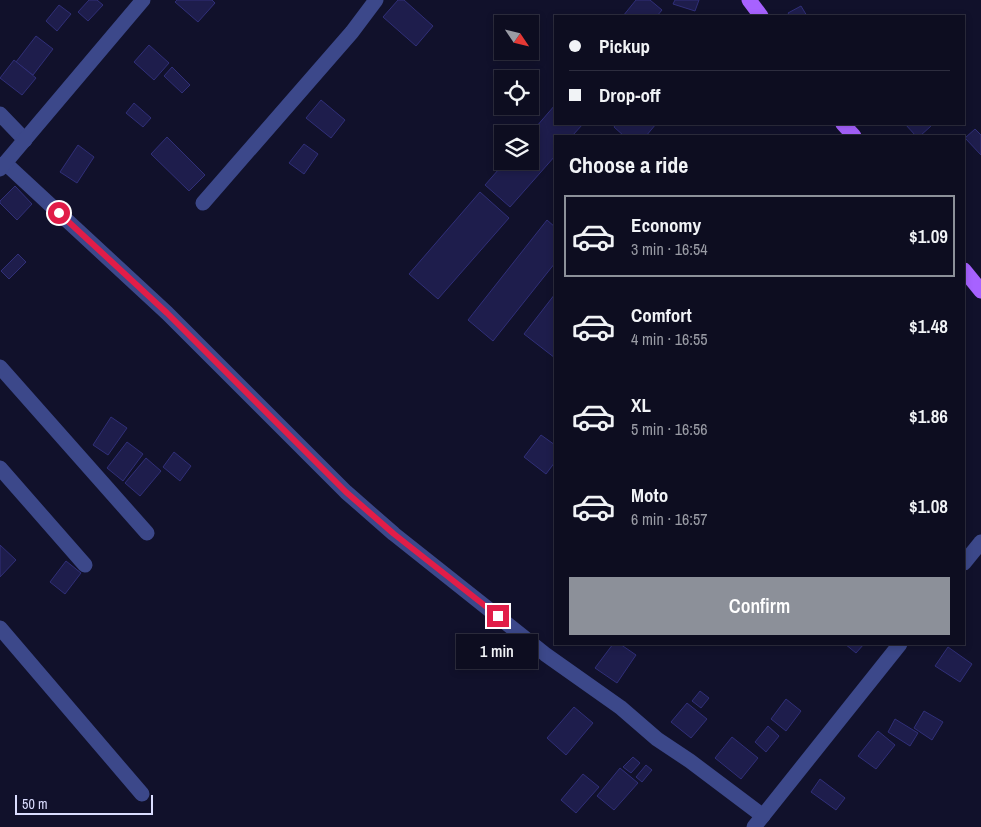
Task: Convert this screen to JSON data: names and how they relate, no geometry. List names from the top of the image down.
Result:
{
  "scale_bar": "50 m",
  "north": "bottom right",
  "page": {
    "banner": ["Pickup", "Drop-off"],
    "heading": "Choose a ride",
    "list": [
      {
        "name": "Economy",
        "note": "3 min · 16:54",
        "value": "$1.09"
      },
      {
        "name": "Comfort",
        "note": "4 min · 16:55",
        "value": "$1.48"
      },
      {
        "name": "XL",
        "note": "5 min · 16:56",
        "value": "$1.86"
      },
      {
        "name": "Moto",
        "note": "6 min · 16:57",
        "value": "$1.08"
      }
    ],
    "buttons": "Confirm",
    "bubble": "1 min",
    "scale": "50 m"
  }
}
